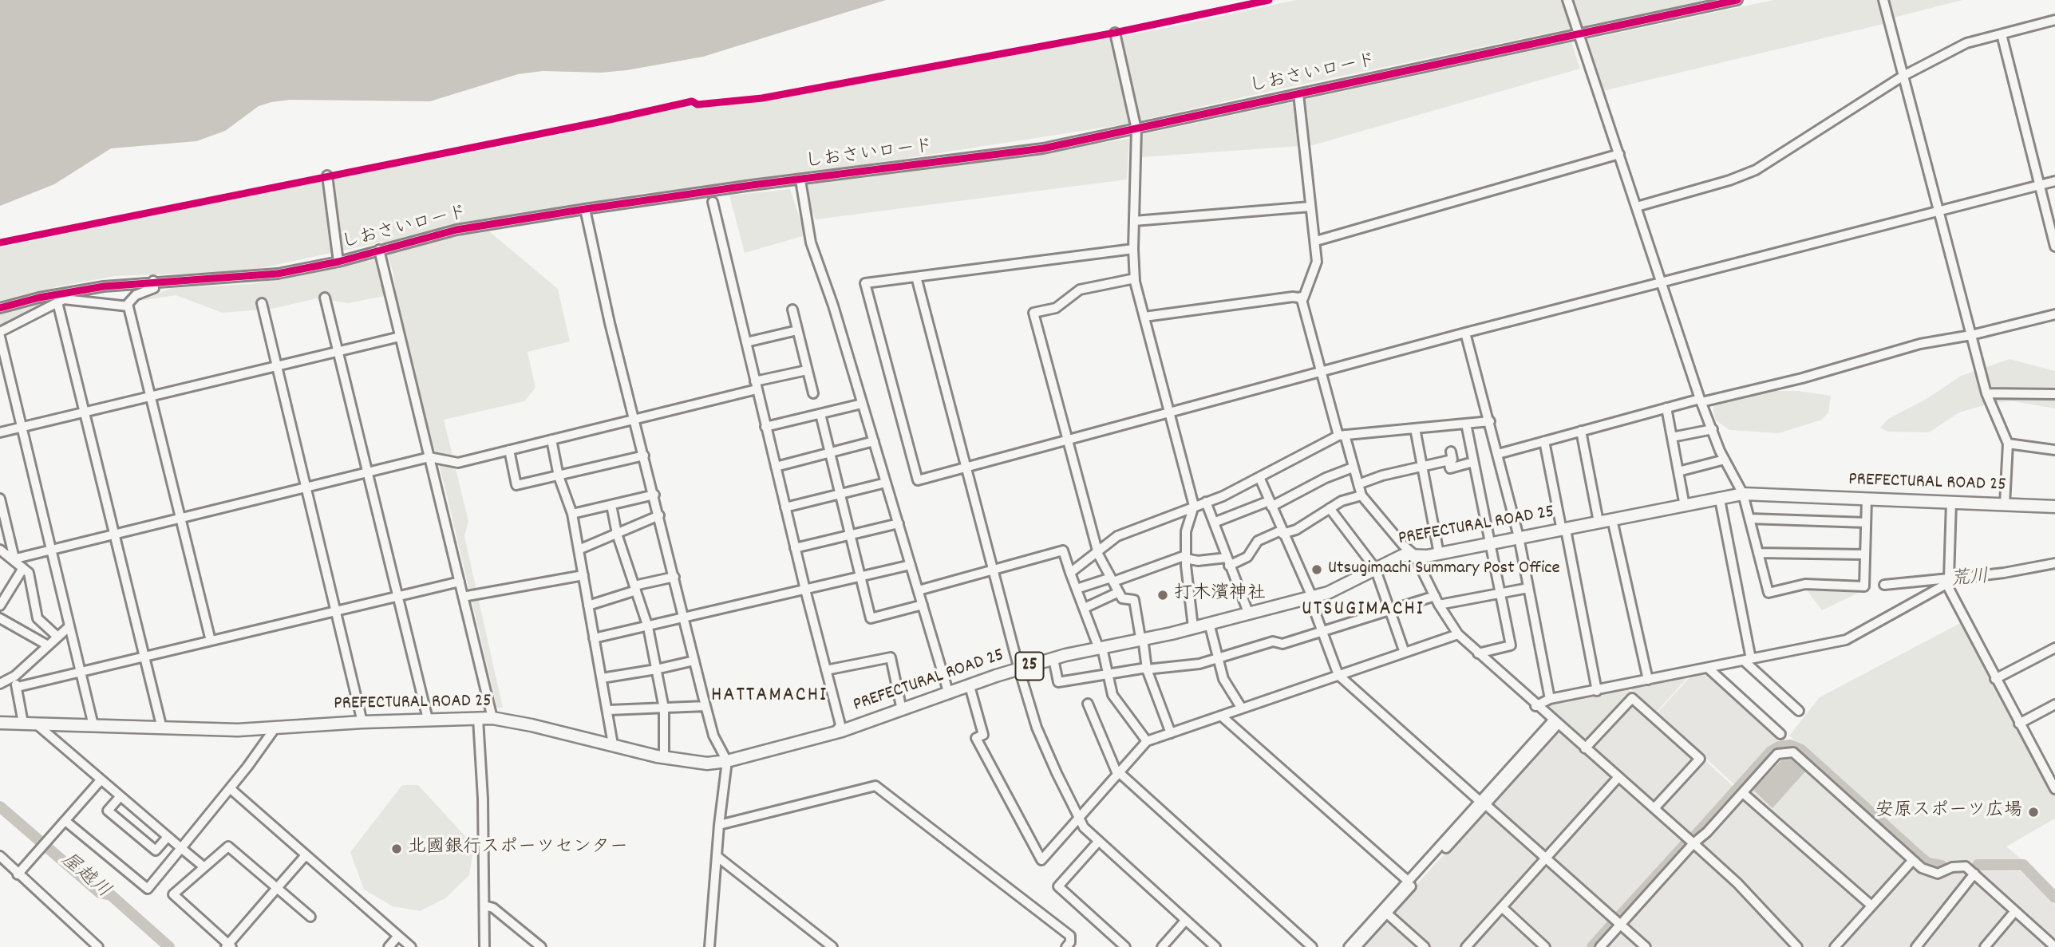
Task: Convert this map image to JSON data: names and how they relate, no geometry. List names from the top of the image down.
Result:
{
  "streets": {
    "main road": ["PREFECTURAL ROAD 25", "25"],
    "street": ["しおさいロード"]
  },
  "districts": ["UTSUGIMACHI", "HATTAMACHI"],
  "water": ["荒川", "屋越川"],
  "places": [
    "Utsugimachi Summary Post Office",
    "打木濱神社",
    "安原スポーツ広場",
    "北國銀行スポーツセンター"
  ]
}
